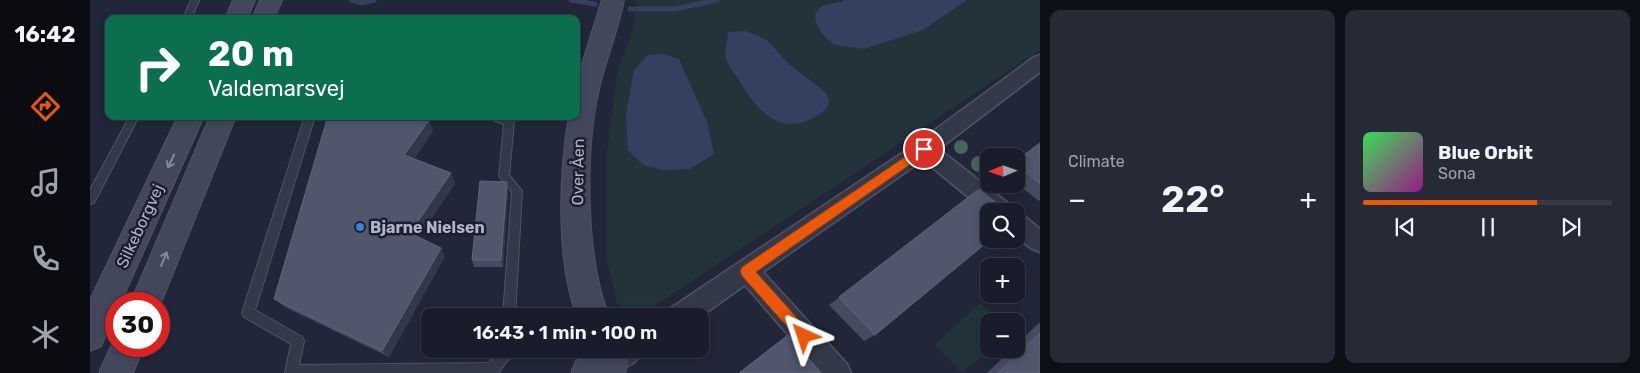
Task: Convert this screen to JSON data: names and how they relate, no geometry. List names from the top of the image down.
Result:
{
  "streets": {
    "main road": ["Over Åen", "Silkeborgvej"]
  },
  "places": ["Bjarne Nielsen"],
  "north": "left",
  "page": {
    "tabs": "16:42",
    "tile": "Climate",
    "turn": ["20 m", "Valdemarsvej"],
    "song": ["Blue Orbit", "Sona"],
    "map_buttons": ["+", "−"],
    "heat": ["−", "22°", "+"],
    "limit": "30",
    "trip": "16:43 · 1 min · 100 m"
  }
}
